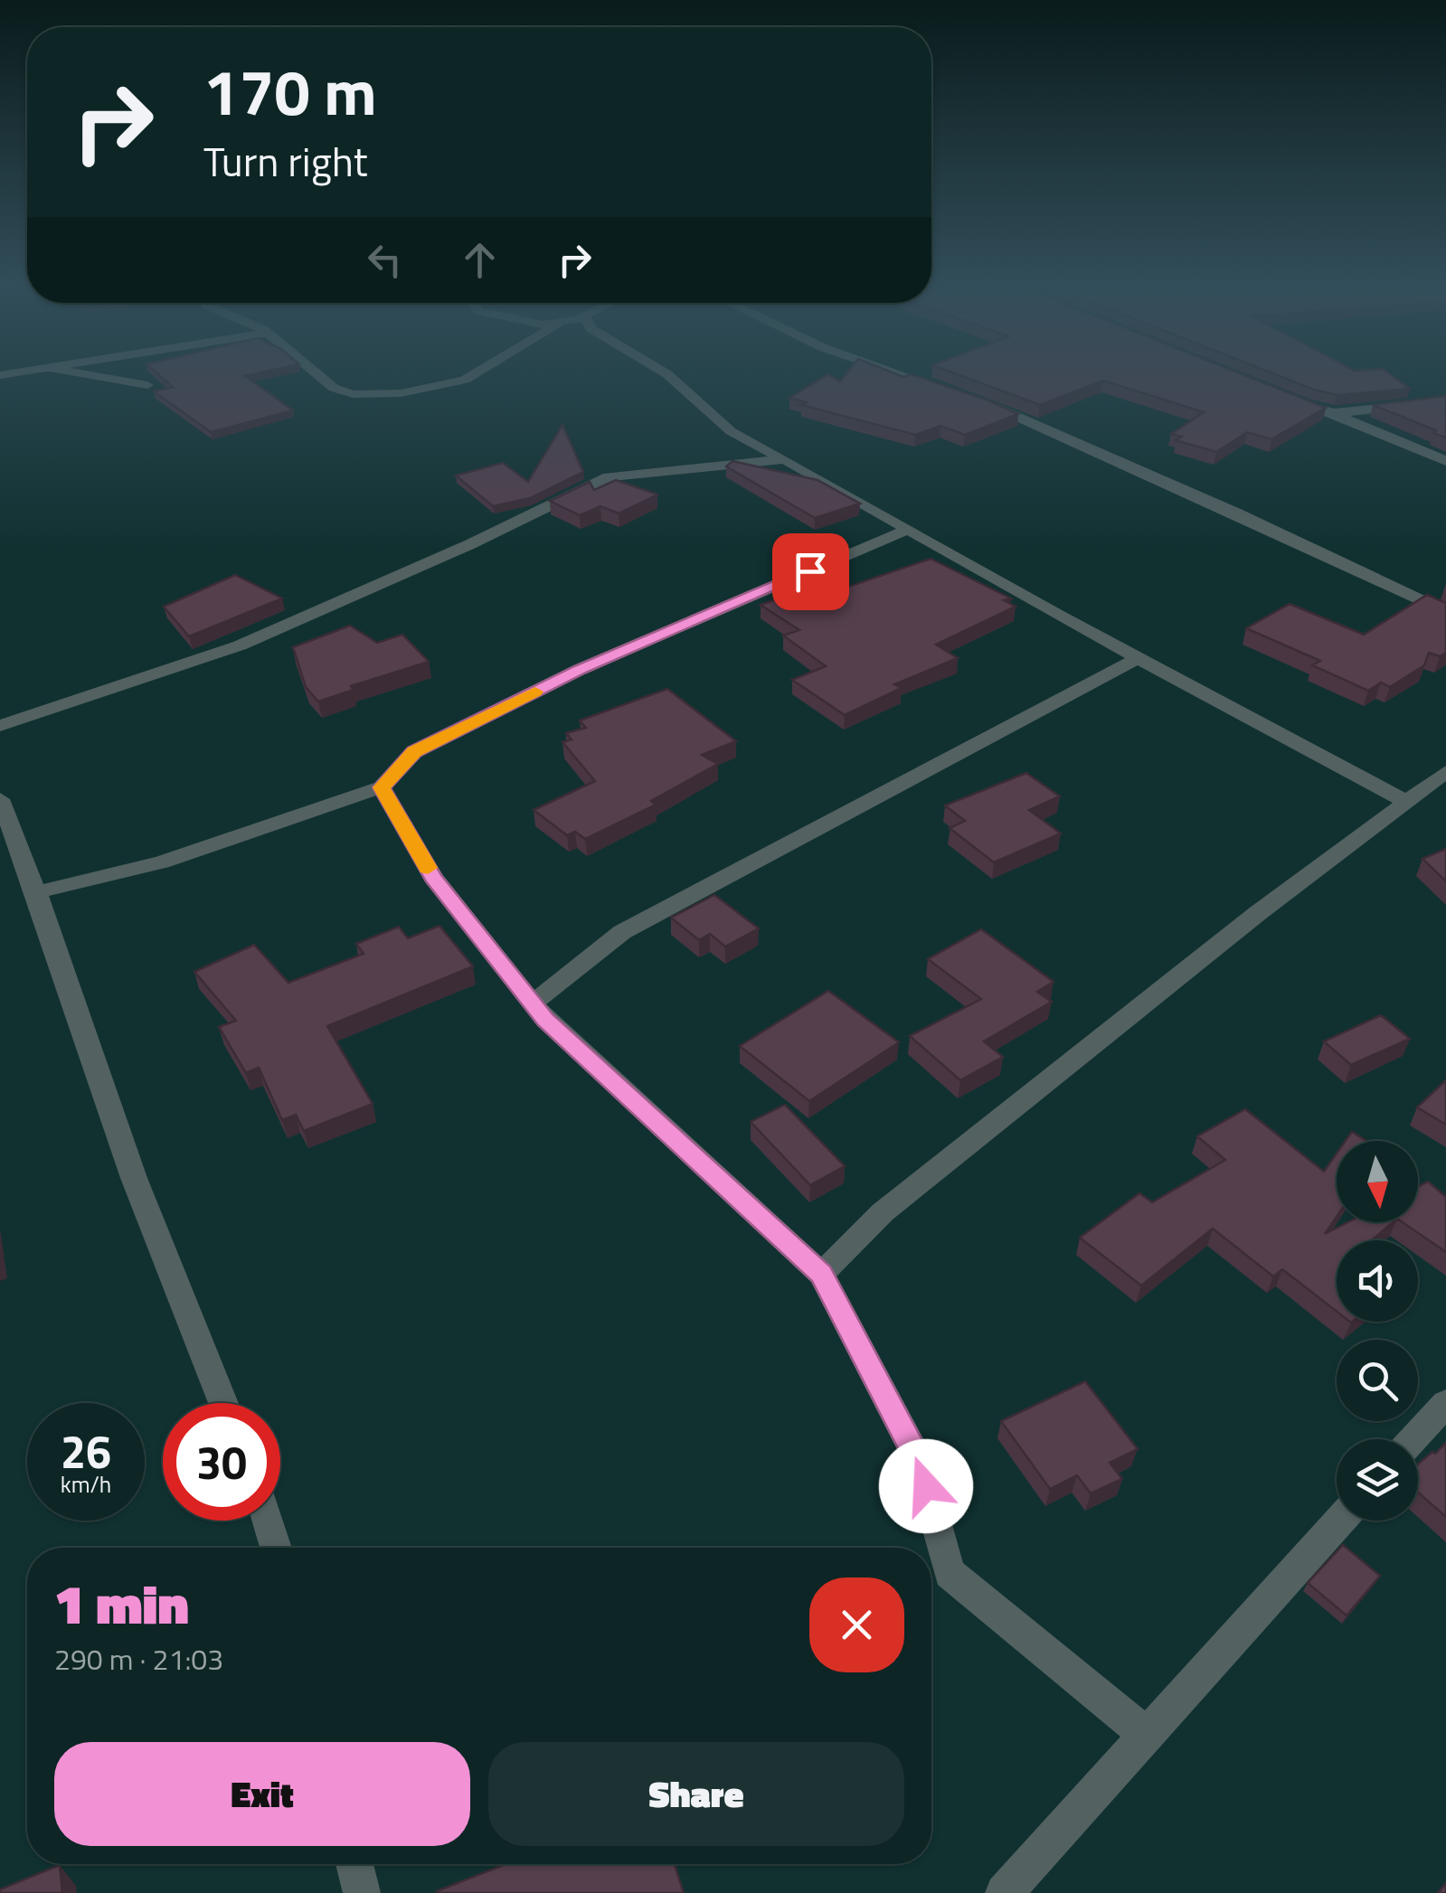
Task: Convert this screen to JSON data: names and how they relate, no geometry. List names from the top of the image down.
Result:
{
  "north": "bottom",
  "page": {
    "turn": ["170 m", "Turn right"],
    "speed": "26 km/h",
    "limit": "30",
    "heading": ["1 min", "290 m · 21:03"],
    "buttons": ["Exit", "Share"]
  }
}
